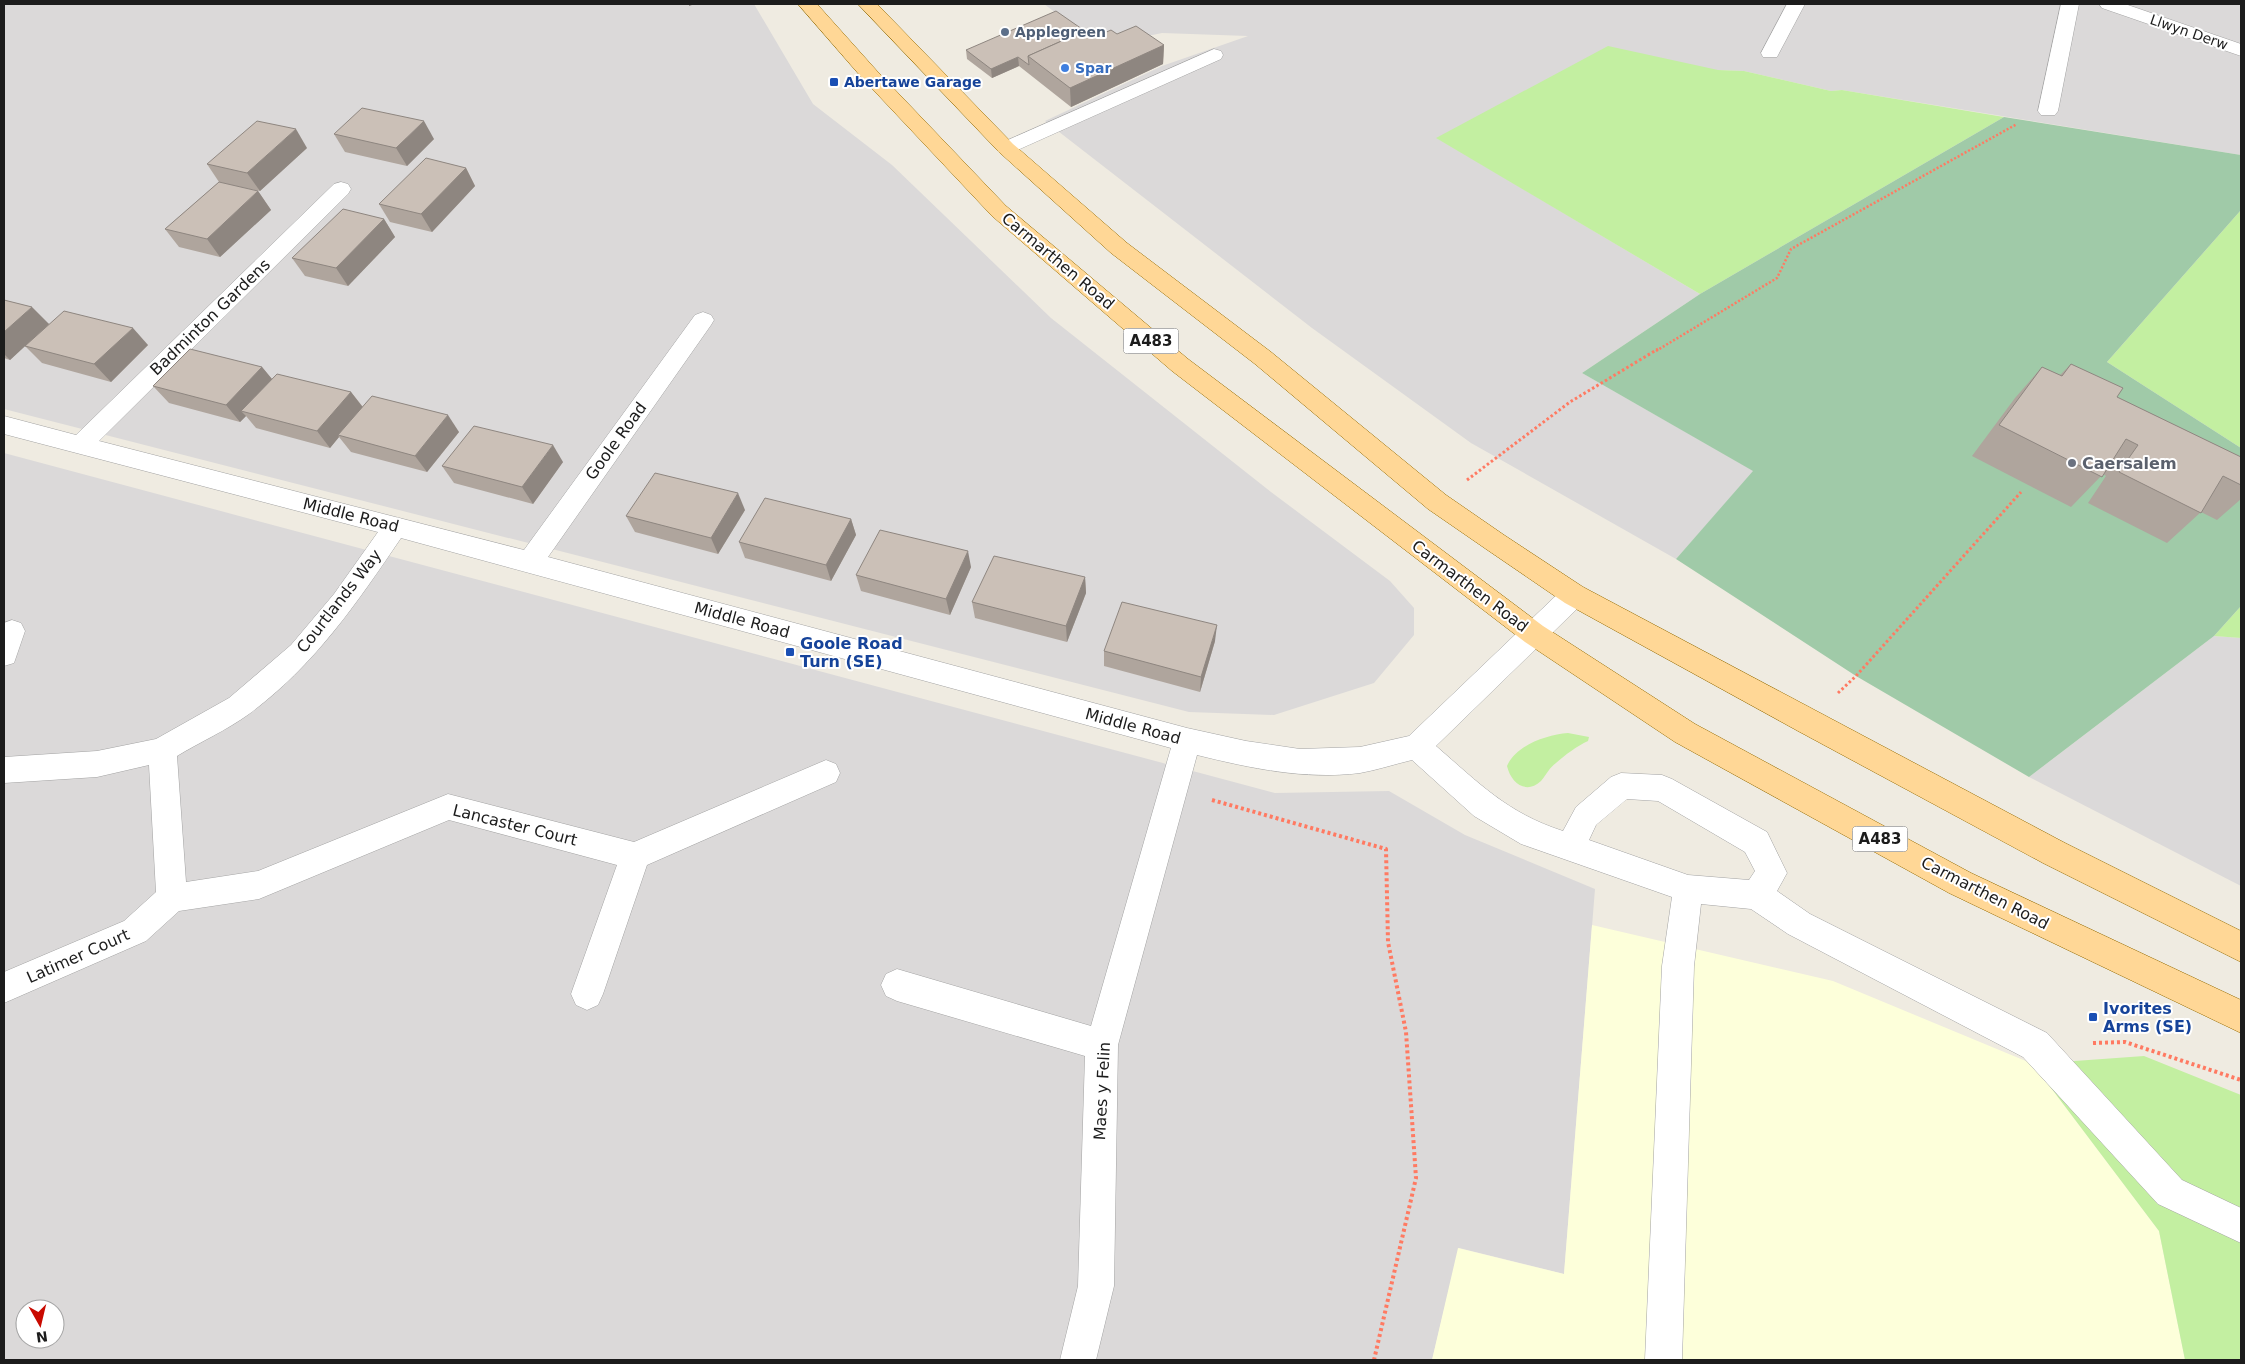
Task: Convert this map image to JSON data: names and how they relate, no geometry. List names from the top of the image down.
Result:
{
  "streets": {
    "main road": ["Carmarthen Road", "A483"],
    "street": [
      "Llwyn Derw",
      "Badminton Gardens",
      "Goole Road",
      "Middle Road",
      "Courtlands Way",
      "Lancaster Court",
      "Latimer Court",
      "Maes y Felin"
    ]
  },
  "crossings": [
    ["Carmarthen Road", "Middle Road"],
    ["Badminton Gardens", "Middle Road"],
    ["Goole Road", "Middle Road"],
    ["Middle Road", "Courtlands Way"],
    ["Middle Road", "Maes y Felin"],
    ["Lancaster Court", "Latimer Court"]
  ],
  "places": {
    "other": ["Applegreen", "Spar", "Caersalem"],
    "transit": ["Abertawe Garage", "Goole Road Turn (SE)", "Ivorites Arms (SE)"]
  },
  "north": "bottom"
}
